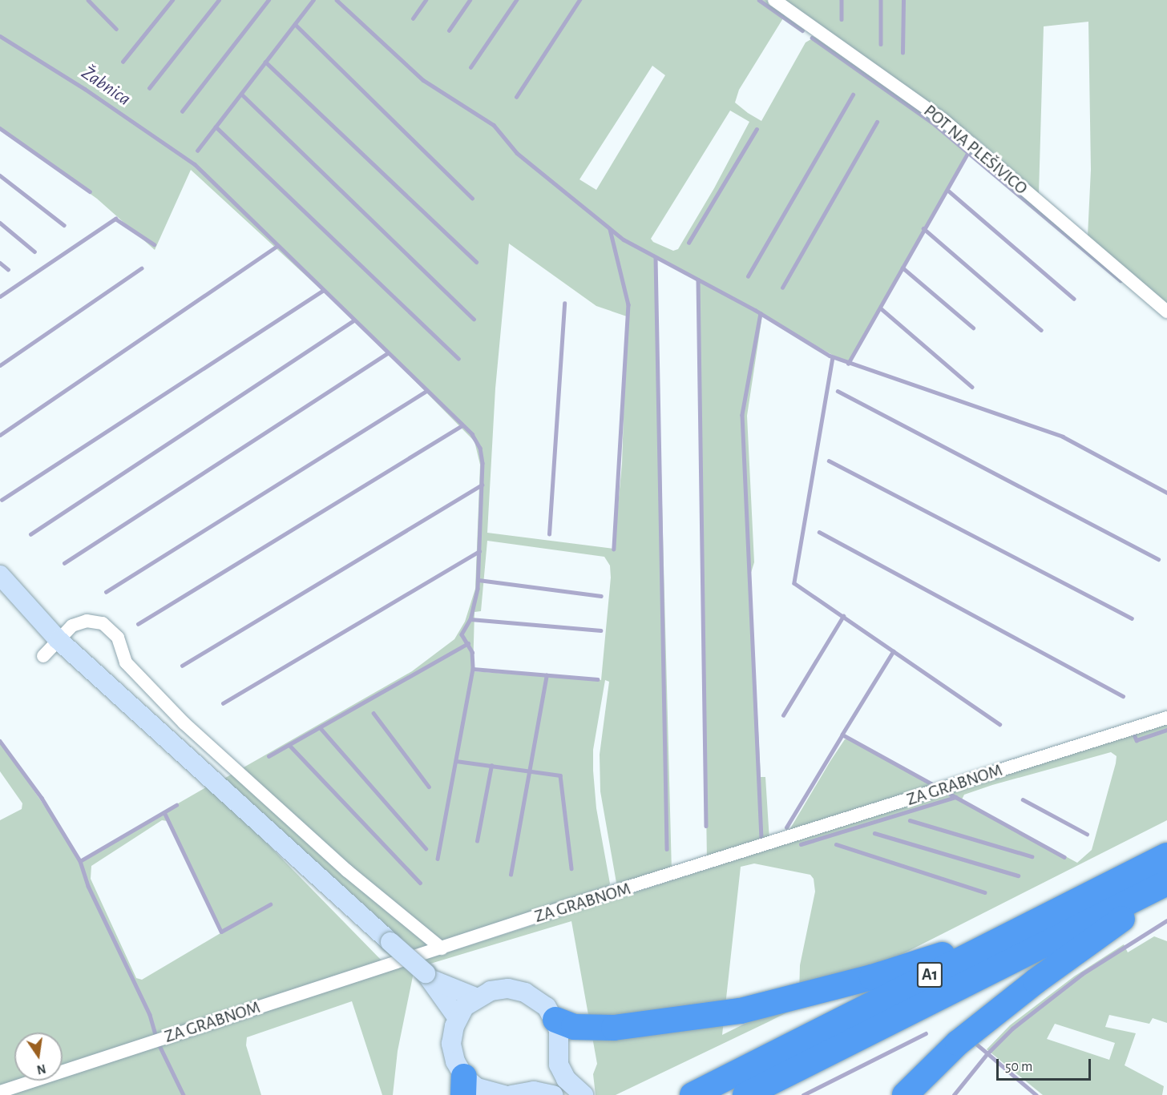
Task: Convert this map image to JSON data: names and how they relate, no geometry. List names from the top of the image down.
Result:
{
  "streets": {
    "highway": ["A1"],
    "street": ["POT NA PLEŠIVICO", "ZA GRABNOM"]
  },
  "water": ["Žabnica"],
  "scale_bar": "50 m",
  "north": "bottom"
}
